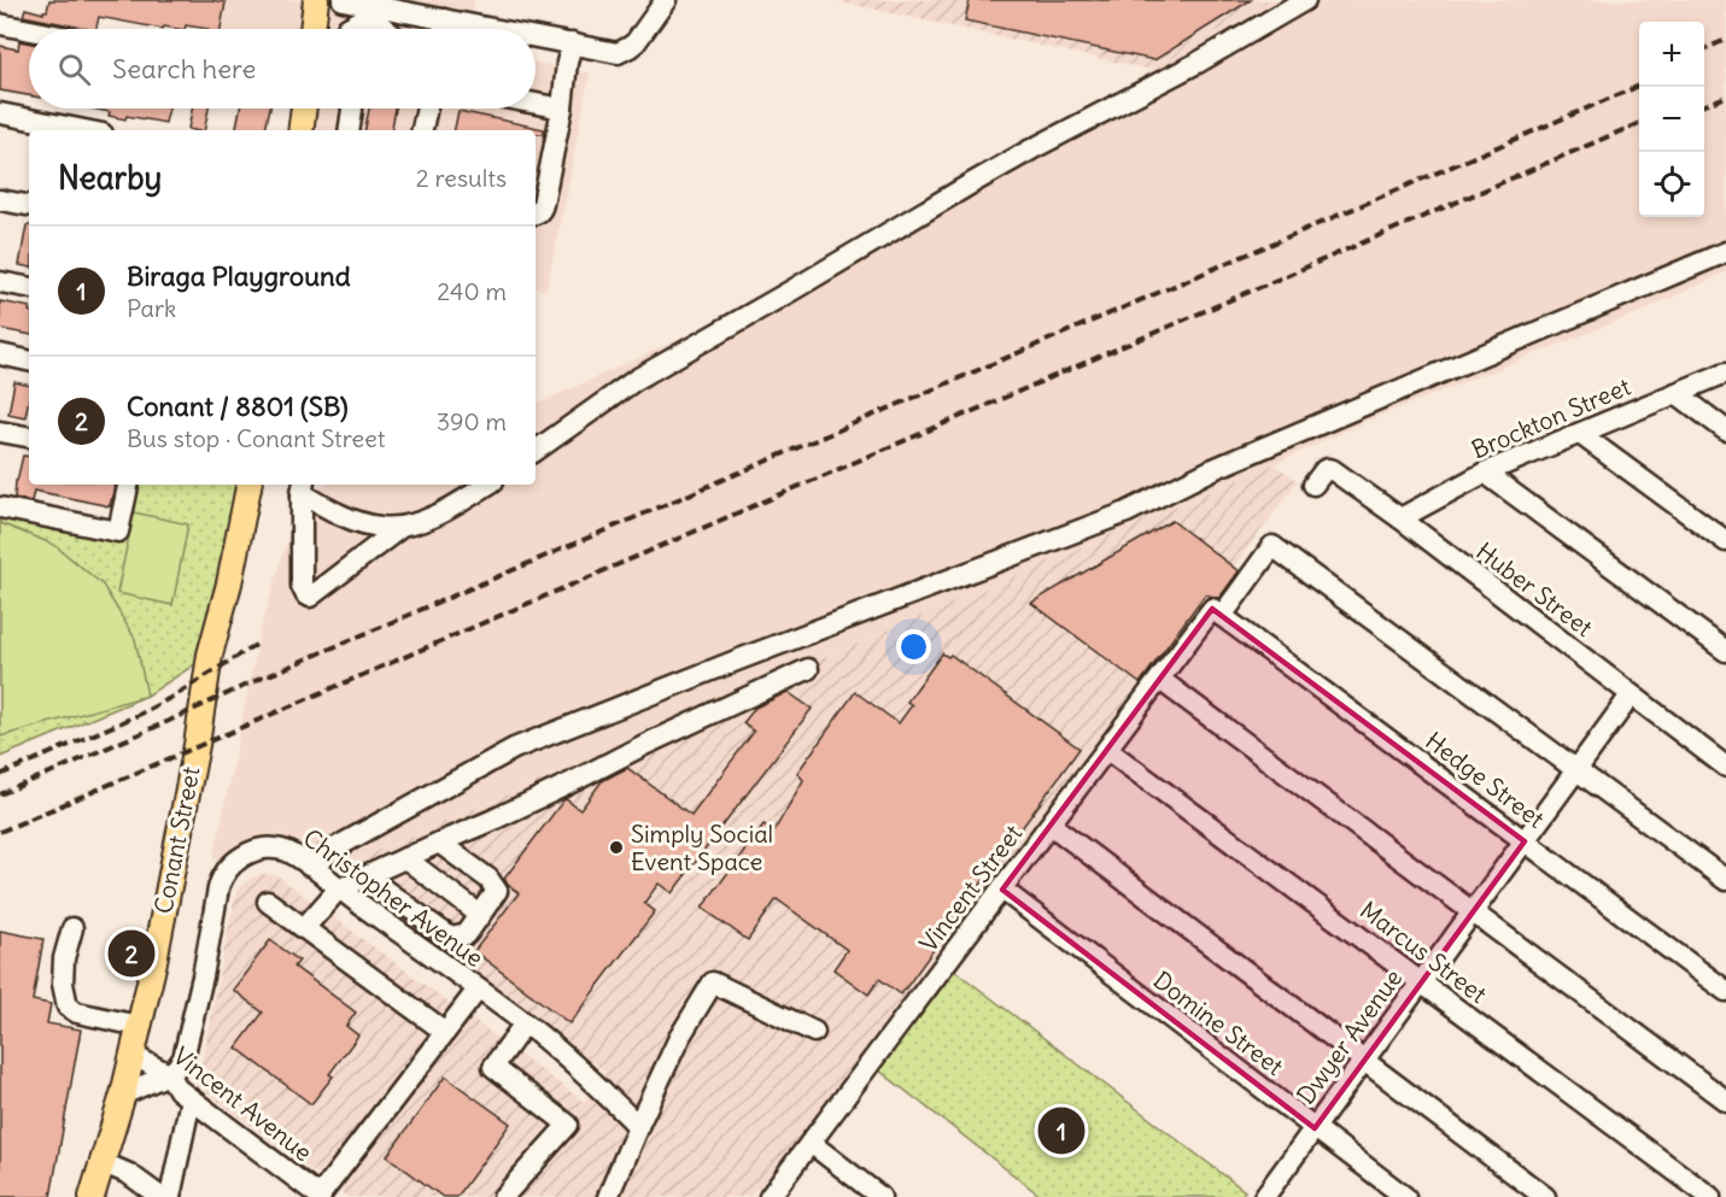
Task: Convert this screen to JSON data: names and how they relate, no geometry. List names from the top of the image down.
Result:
{
  "streets": {
    "main road": ["Conant Street"],
    "street": [
      "Brockton Street",
      "Huber Street",
      "Hedge Street",
      "Vincent Street",
      "Christopher Avenue",
      "Marcus Street",
      "Domine Street",
      "Dwyer Avenue",
      "Vincent Avenue"
    ]
  },
  "crossings": [
    ["Brockton Street", "Huber Street"],
    ["Huber Street", "Dwyer Avenue"],
    ["Hedge Street", "Vincent Street"],
    ["Hedge Street", "Dwyer Avenue"],
    ["Conant Street", "Vincent Avenue"],
    ["Vincent Street", "Marcus Street"],
    ["Vincent Street", "Domine Street"],
    ["Vincent Street", "Dwyer Avenue"],
    ["Christopher Avenue", "Vincent Avenue"],
    ["Marcus Street", "Dwyer Avenue"],
    ["Domine Street", "Dwyer Avenue"]
  ],
  "places": ["Simply Social Event Space"],
  "page": {
    "map_buttons": ["+", "−"],
    "search": "Search here",
    "heading": ["Nearby", "2 results"],
    "list": [
      {
        "mark": "1",
        "name": "Biraga Playground",
        "note": "Park",
        "value": "240 m"
      },
      {
        "mark": "2",
        "name": "Conant / 8801 (SB)",
        "note": "Bus stop · Conant Street",
        "value": "390 m"
      }
    ],
    "pins": ["2", "1"]
  }
}
